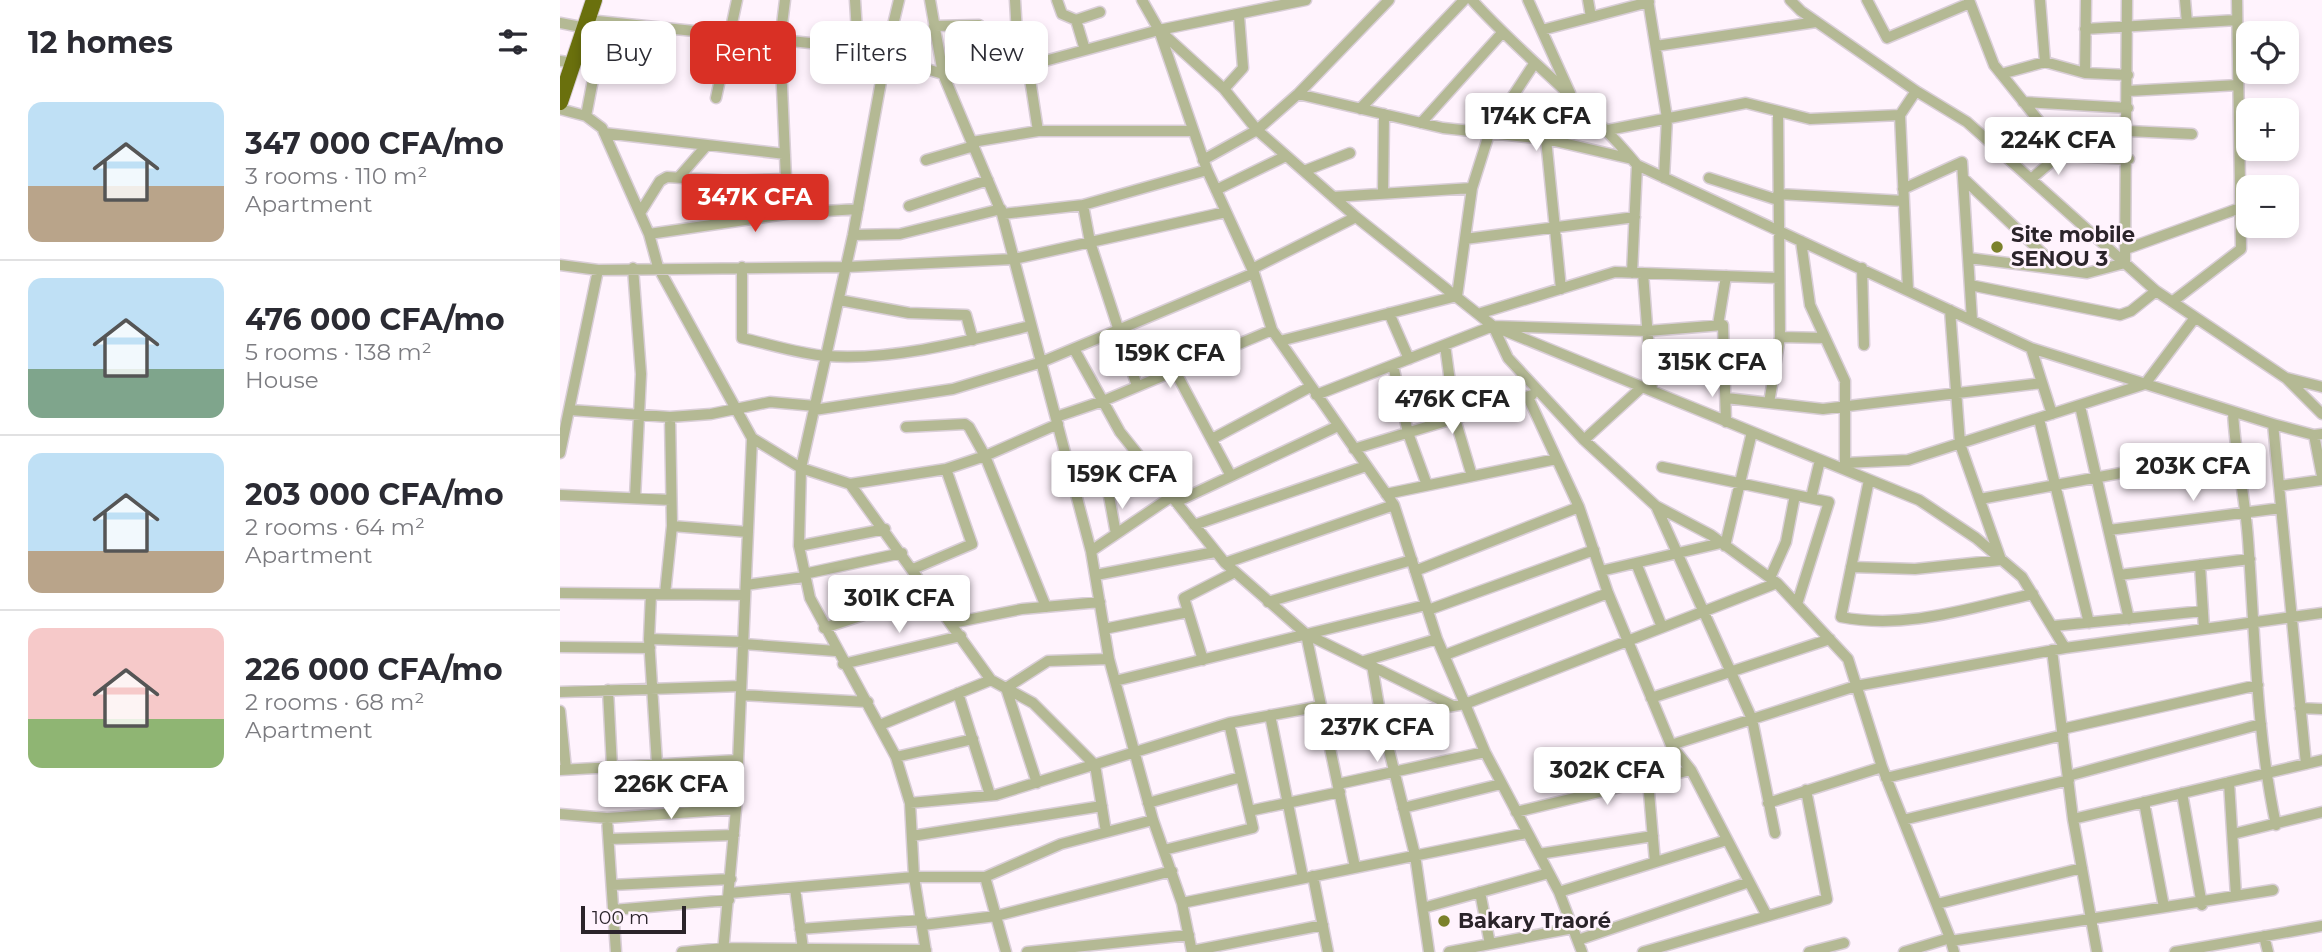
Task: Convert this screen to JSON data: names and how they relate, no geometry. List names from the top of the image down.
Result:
{
  "places": ["Site mobile SENOU 3", "Bakary Traoré"],
  "scale_bar": "100 m",
  "page": {
    "heading": "12 homes",
    "map_buttons": ["+", "−"],
    "chip": [
      "Buy",
      "Rent",
      "Filters",
      "New"
    ],
    "list": [
      {
        "name": "347 000 CFA/mo",
        "note": "3 rooms · 110 m² · Apartment"
      },
      {
        "name": "476 000 CFA/mo",
        "note": "5 rooms · 138 m² · House"
      },
      {
        "name": "203 000 CFA/mo",
        "note": "2 rooms · 64 m² · Apartment"
      },
      {
        "name": "226 000 CFA/mo",
        "note": "2 rooms · 68 m² · Apartment"
      }
    ],
    "price": [
      "174K CFA",
      "224K CFA",
      "347K CFA",
      "159K CFA",
      "315K CFA",
      "476K CFA",
      "203K CFA",
      "159K CFA",
      "301K CFA",
      "237K CFA",
      "302K CFA",
      "226K CFA"
    ],
    "scale": "100 m"
  }
}
